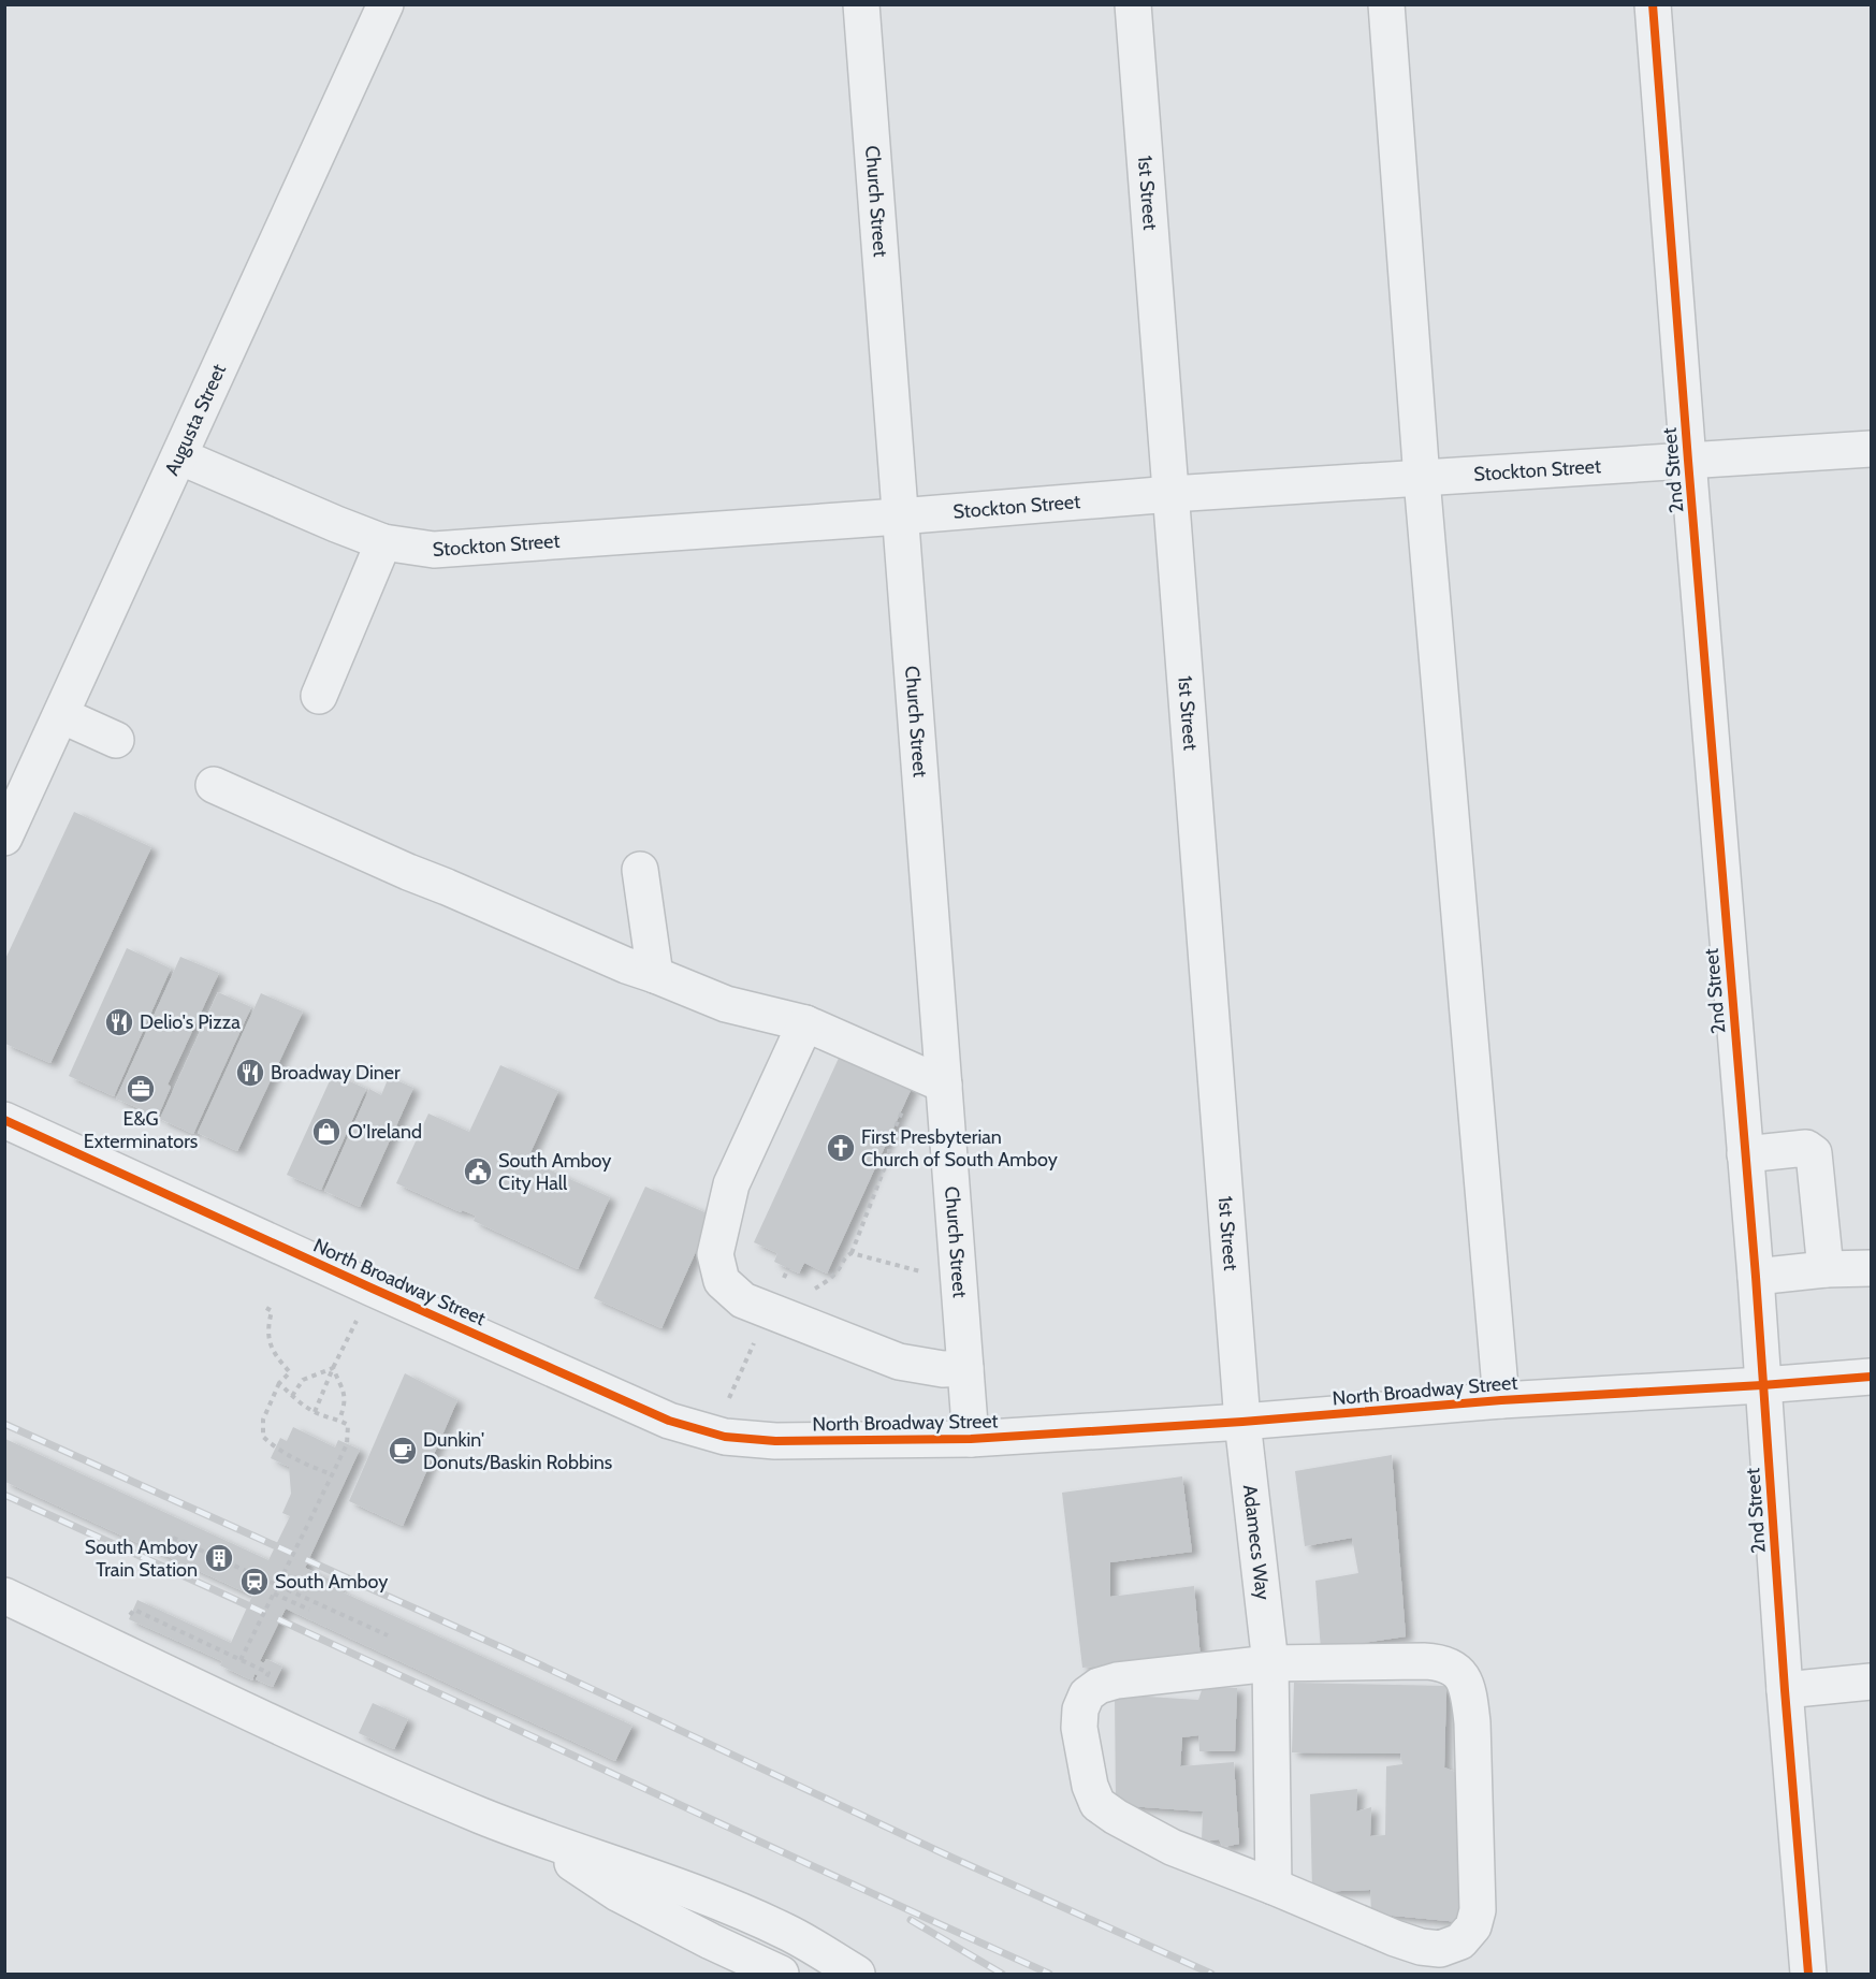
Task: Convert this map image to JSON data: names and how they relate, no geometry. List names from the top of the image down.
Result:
{
  "streets": {
    "street": [
      "1st Street",
      "Church Street",
      "Augusta Street",
      "2nd Street",
      "Stockton Street",
      "North Broadway Street",
      "Adamecs Way"
    ]
  },
  "crossings": [
    ["1st Street", "Stockton Street"],
    ["1st Street", "North Broadway Street"],
    ["1st Street", "Adamecs Way"],
    ["Church Street", "Stockton Street"],
    ["Church Street", "North Broadway Street"],
    ["Augusta Street", "Stockton Street"],
    ["2nd Street", "Stockton Street"],
    ["2nd Street", "North Broadway Street"],
    ["North Broadway Street", "Adamecs Way"]
  ],
  "places": {
    "restaurant": ["Delio's Pizza", "Broadway Diner"],
    "office": ["E&G Exterminators"],
    "shop": ["O'Ireland"],
    "church": ["First Presbyterian Church of South Amboy"],
    "public building": ["South Amboy City Hall"],
    "cafe": ["Dunkin' Donuts/Baskin Robbins"],
    "building": ["South Amboy Train Station"],
    "station": ["South Amboy"]
  }
}
